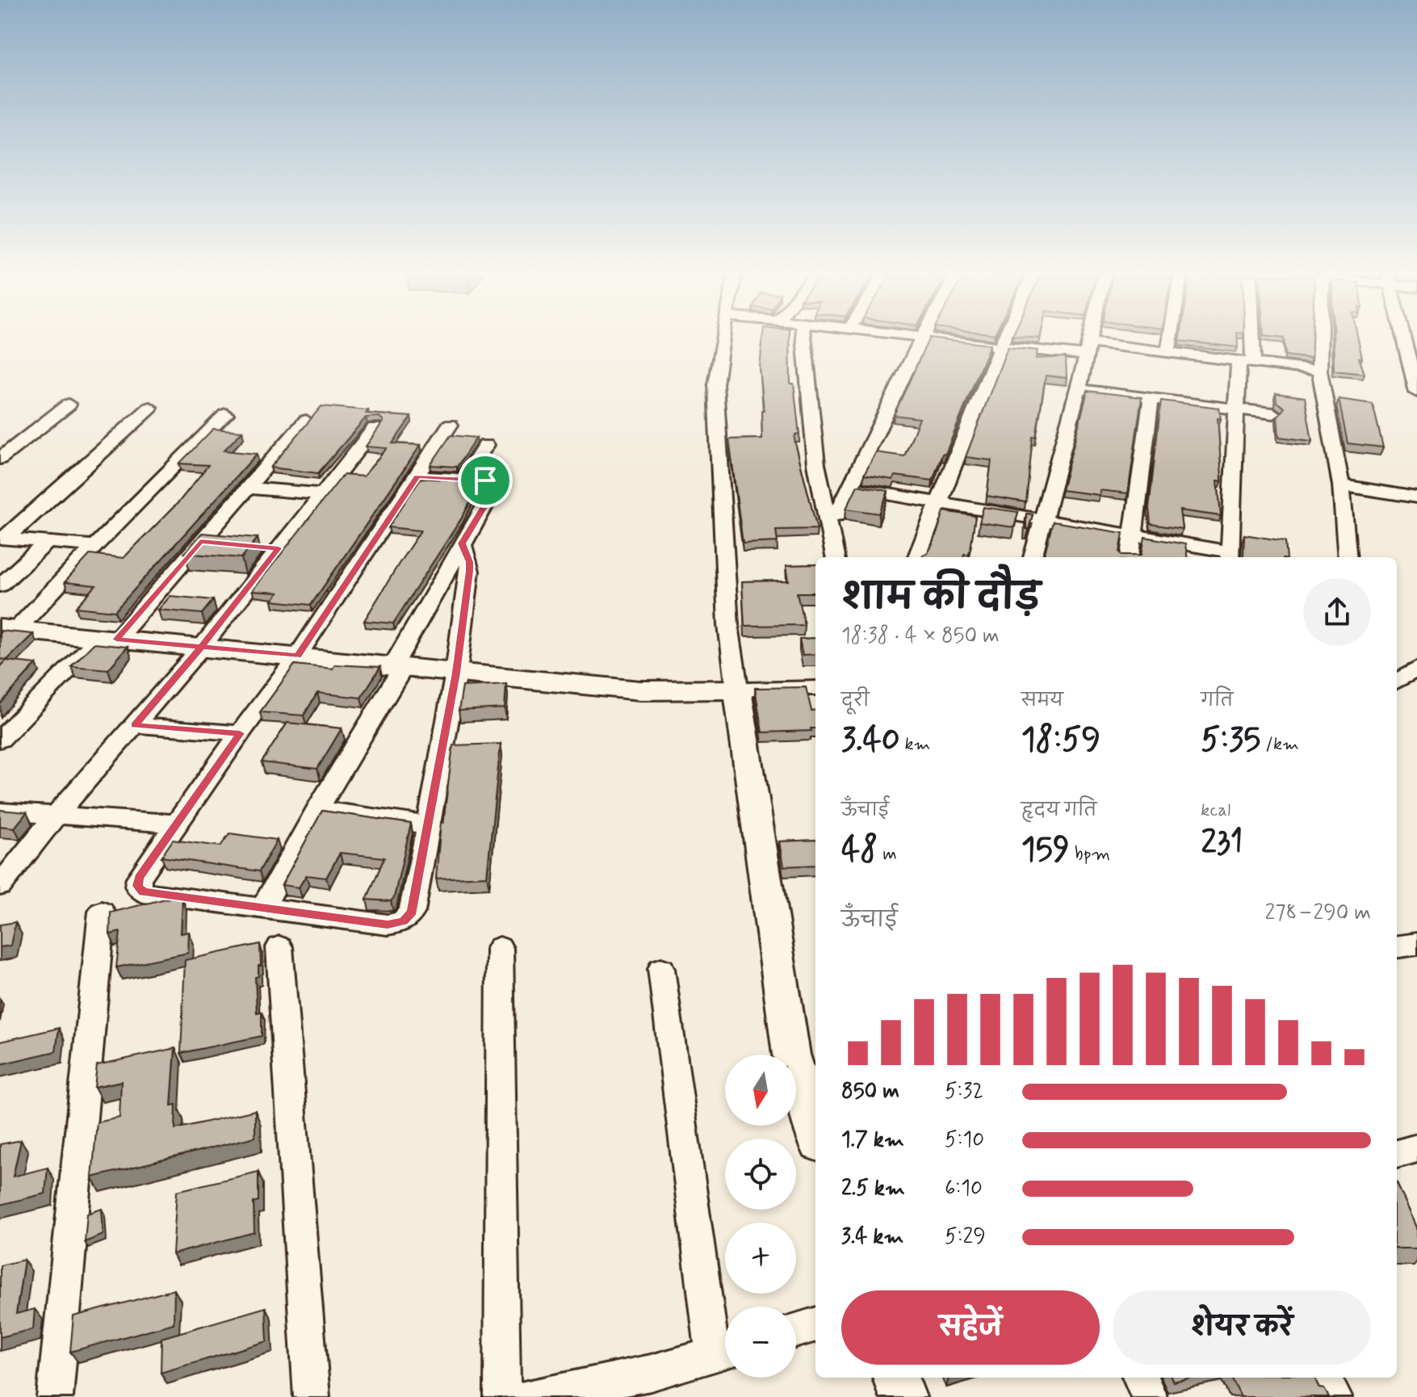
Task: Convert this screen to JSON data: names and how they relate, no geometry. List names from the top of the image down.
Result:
{
  "north": "bottom",
  "page": {
    "heading": ["शाम की दौड़", "18:38 · 4 × 850 m"],
    "stats": [
      ["दूरी", "3.40 km"],
      ["समय", "18:59"],
      ["गति", "5:35 /km"],
      ["ऊँचाई", "48 m"],
      ["हृदय गति", "159 bpm"],
      ["kcal", "231"]
    ],
    "chart": ["ऊँचाई", "278–290 m"],
    "map_buttons": ["+", "−"],
    "list": [
      {
        "name": "850 m",
        "note": "5:32"
      },
      {
        "name": "1.7 km",
        "note": "5:10"
      },
      {
        "name": "2.5 km",
        "note": "6:10"
      },
      {
        "name": "3.4 km",
        "note": "5:29"
      }
    ],
    "buttons": ["सहेजें", "शेयर करें"]
  }
}
